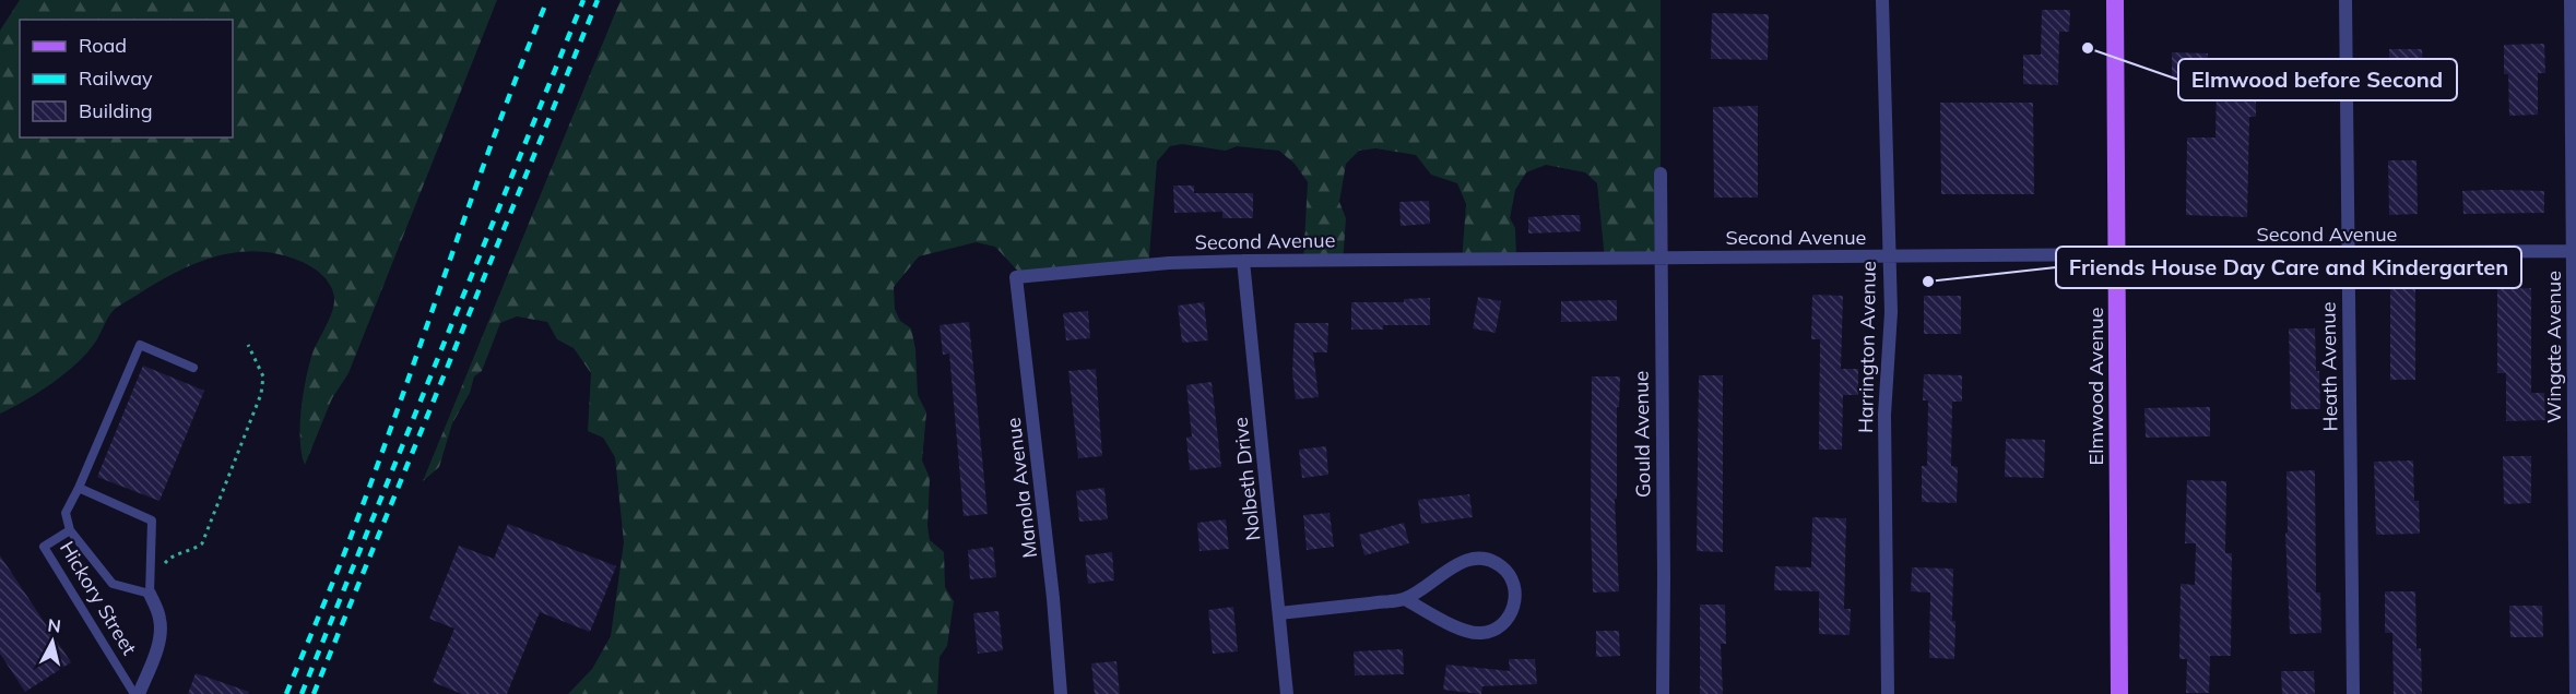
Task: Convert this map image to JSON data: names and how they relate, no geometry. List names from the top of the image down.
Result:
{
  "streets": {
    "main road": ["Elmwood Avenue"],
    "street": [
      "Second Avenue",
      "Harrington Avenue",
      "Wingate Avenue",
      "Heath Avenue",
      "Gould Avenue",
      "Nolbeth Drive",
      "Manola Avenue"
    ],
    "lane": ["Hickory Street"]
  },
  "crossings": [
    ["Second Avenue", "Harrington Avenue"],
    ["Second Avenue", "Wingate Avenue"],
    ["Second Avenue", "Heath Avenue"],
    ["Second Avenue", "Elmwood Avenue"],
    ["Second Avenue", "Gould Avenue"],
    ["Second Avenue", "Nolbeth Drive"],
    ["Second Avenue", "Manola Avenue"]
  ],
  "places": ["Elmwood before Second", "Friends House Day Care and Kindergarten"],
  "legend": ["Road", "Railway", "Building"],
  "north": "top"
}
